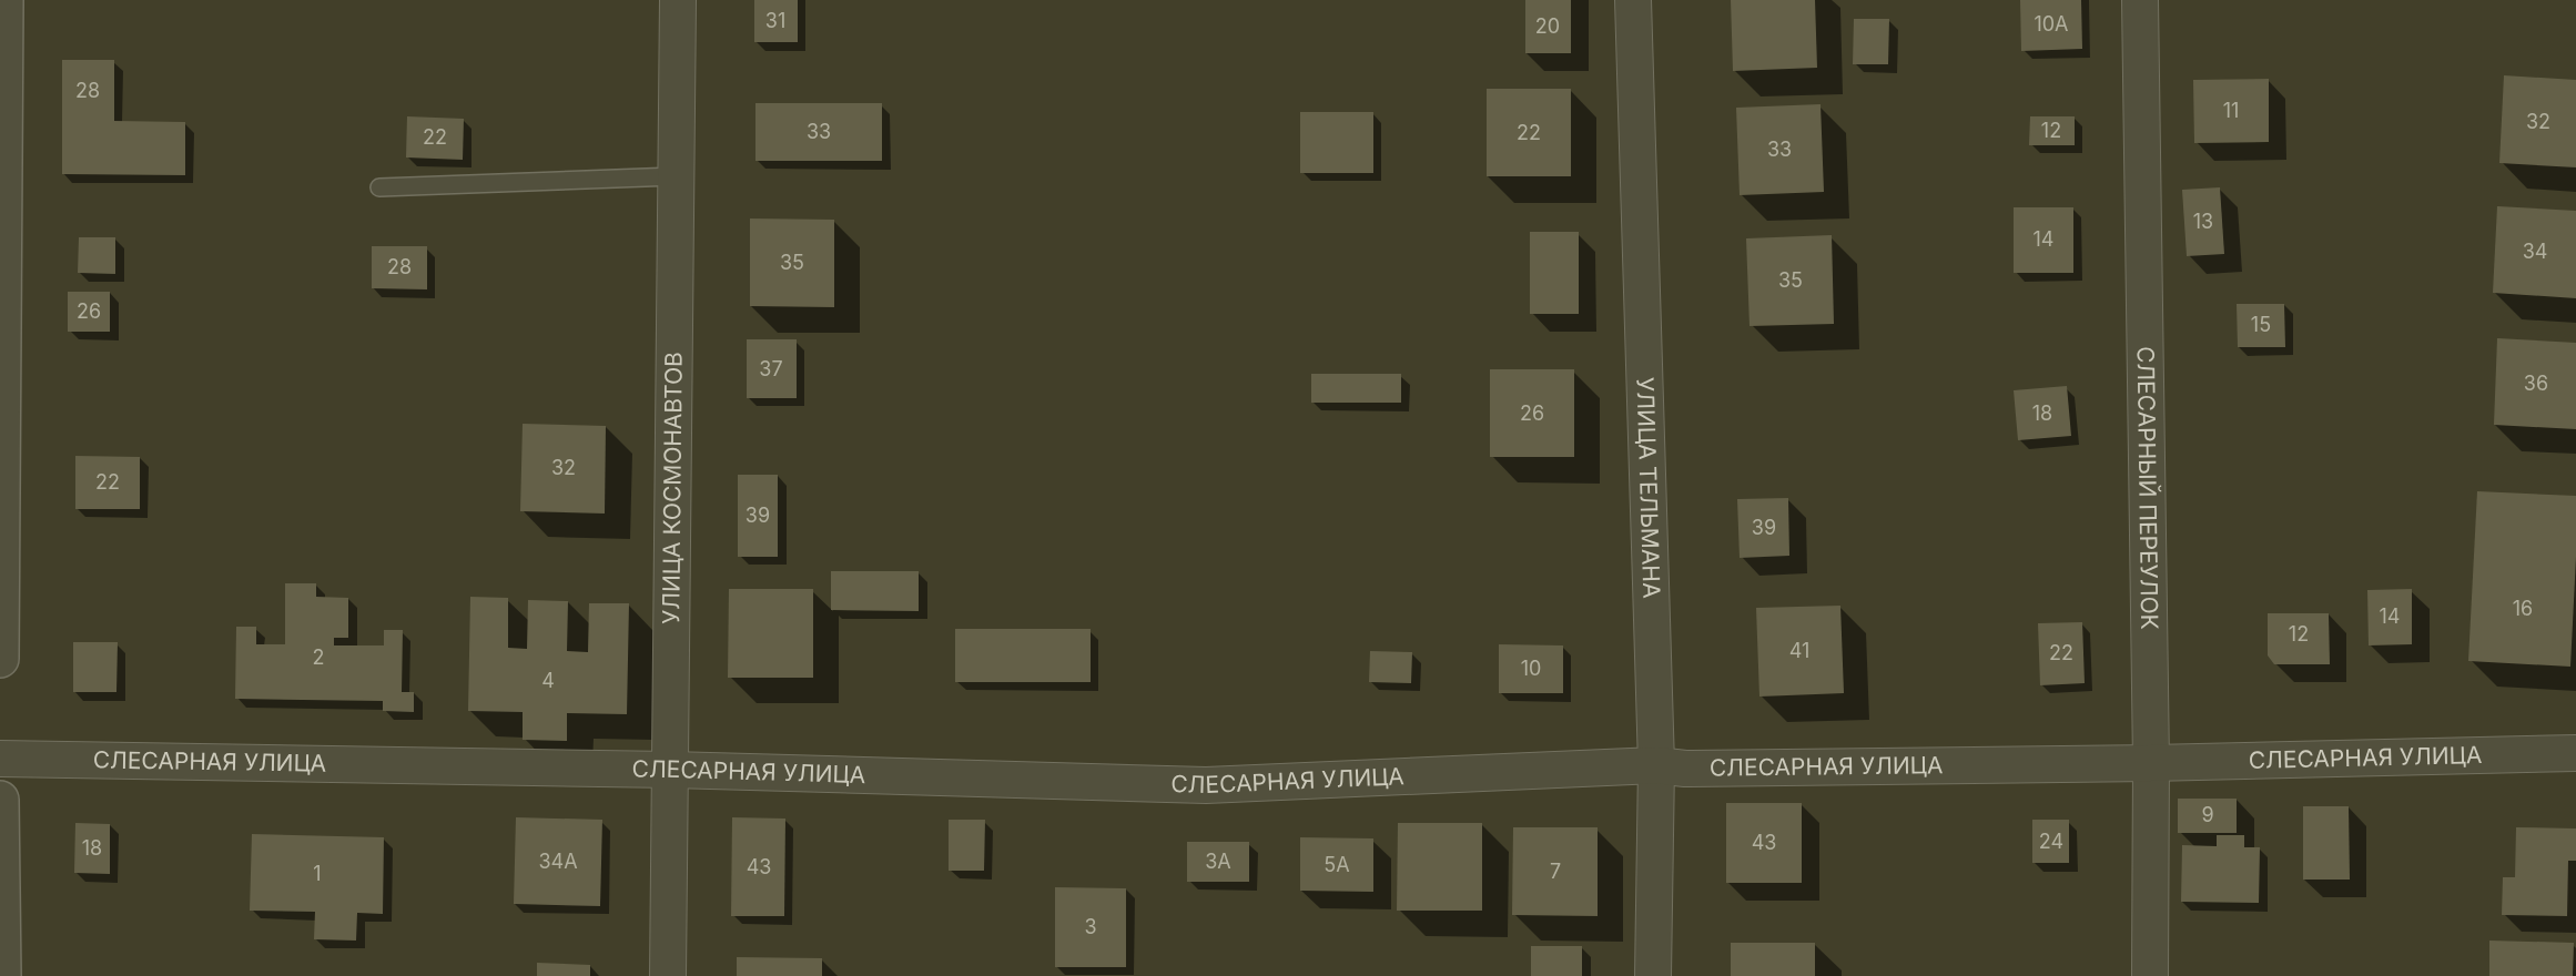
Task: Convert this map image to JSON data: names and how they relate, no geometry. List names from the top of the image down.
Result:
{
  "streets": {
    "street": [
      "УЛИЦА КОСМОНАВТОВ",
      "УЛИЦА ТЕЛЬМАНА",
      "СЛЕСАРНЫЙ ПЕРЕУЛОК",
      "СЛЕСАРНАЯ УЛИЦА"
    ]
  },
  "crossings": [
    ["УЛИЦА КОСМОНАВТОВ", "СЛЕСАРНАЯ УЛИЦА"],
    ["УЛИЦА ТЕЛЬМАНА", "СЛЕСАРНАЯ УЛИЦА"],
    ["СЛЕСАРНЫЙ ПЕРЕУЛОК", "СЛЕСАРНАЯ УЛИЦА"]
  ],
  "house_numbers": [
    "31",
    "10А",
    "20",
    "28",
    "11",
    "32",
    "12",
    "33",
    "22",
    "22",
    "33",
    "13",
    "14",
    "34",
    "35",
    "28",
    "35",
    "26",
    "15",
    "37",
    "36",
    "26",
    "18",
    "32",
    "22",
    "39",
    "39",
    "16",
    "14",
    "12",
    "41",
    "22",
    "2",
    "10",
    "4",
    "9",
    "24",
    "43",
    "18",
    "34А",
    "3А",
    "5А",
    "43",
    "7",
    "1",
    "3"
  ]
}
